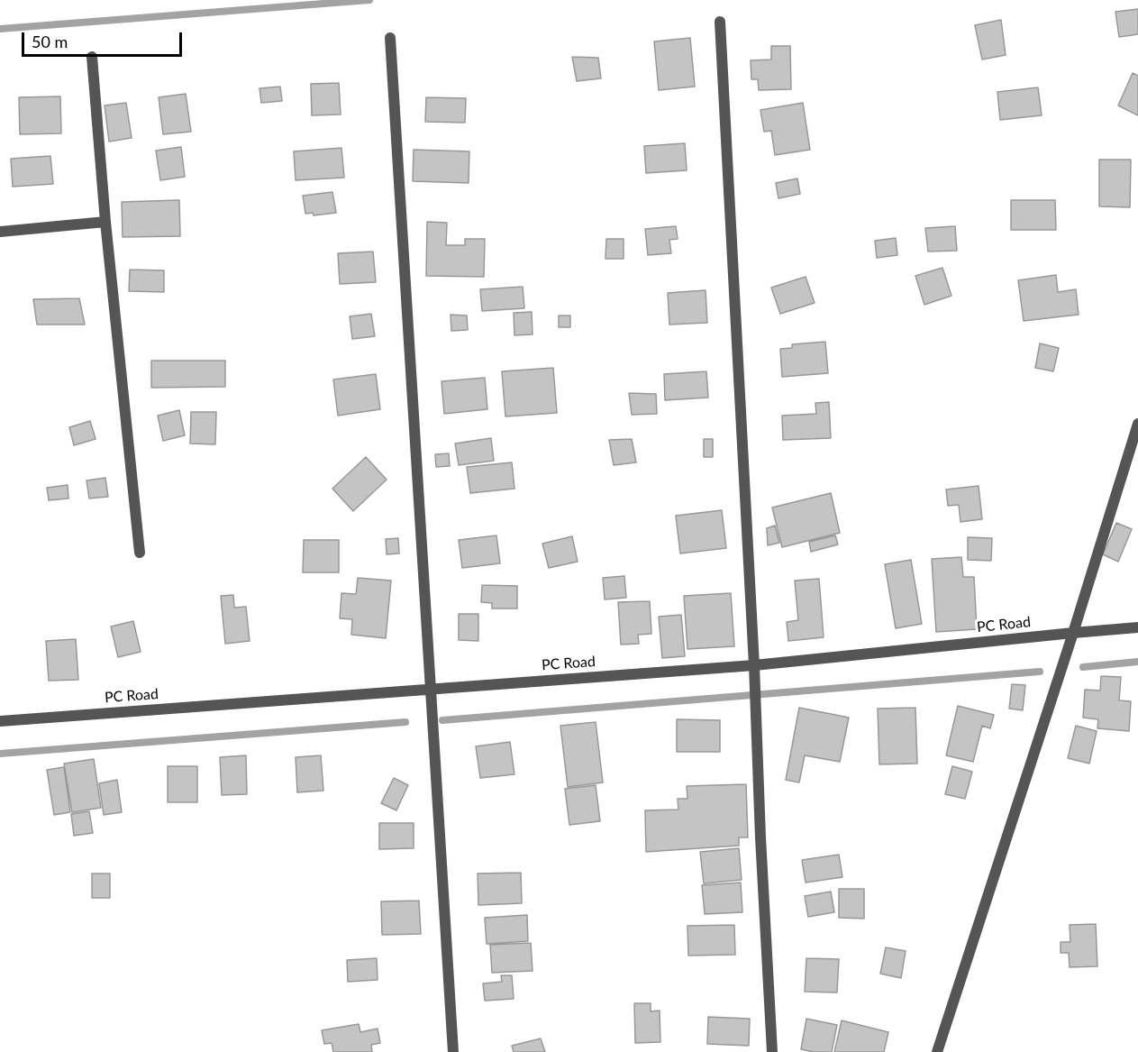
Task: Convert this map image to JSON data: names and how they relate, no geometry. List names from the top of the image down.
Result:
{
  "streets": {
    "street": ["PC Road"]
  },
  "scale_bar": "50 m"
}
